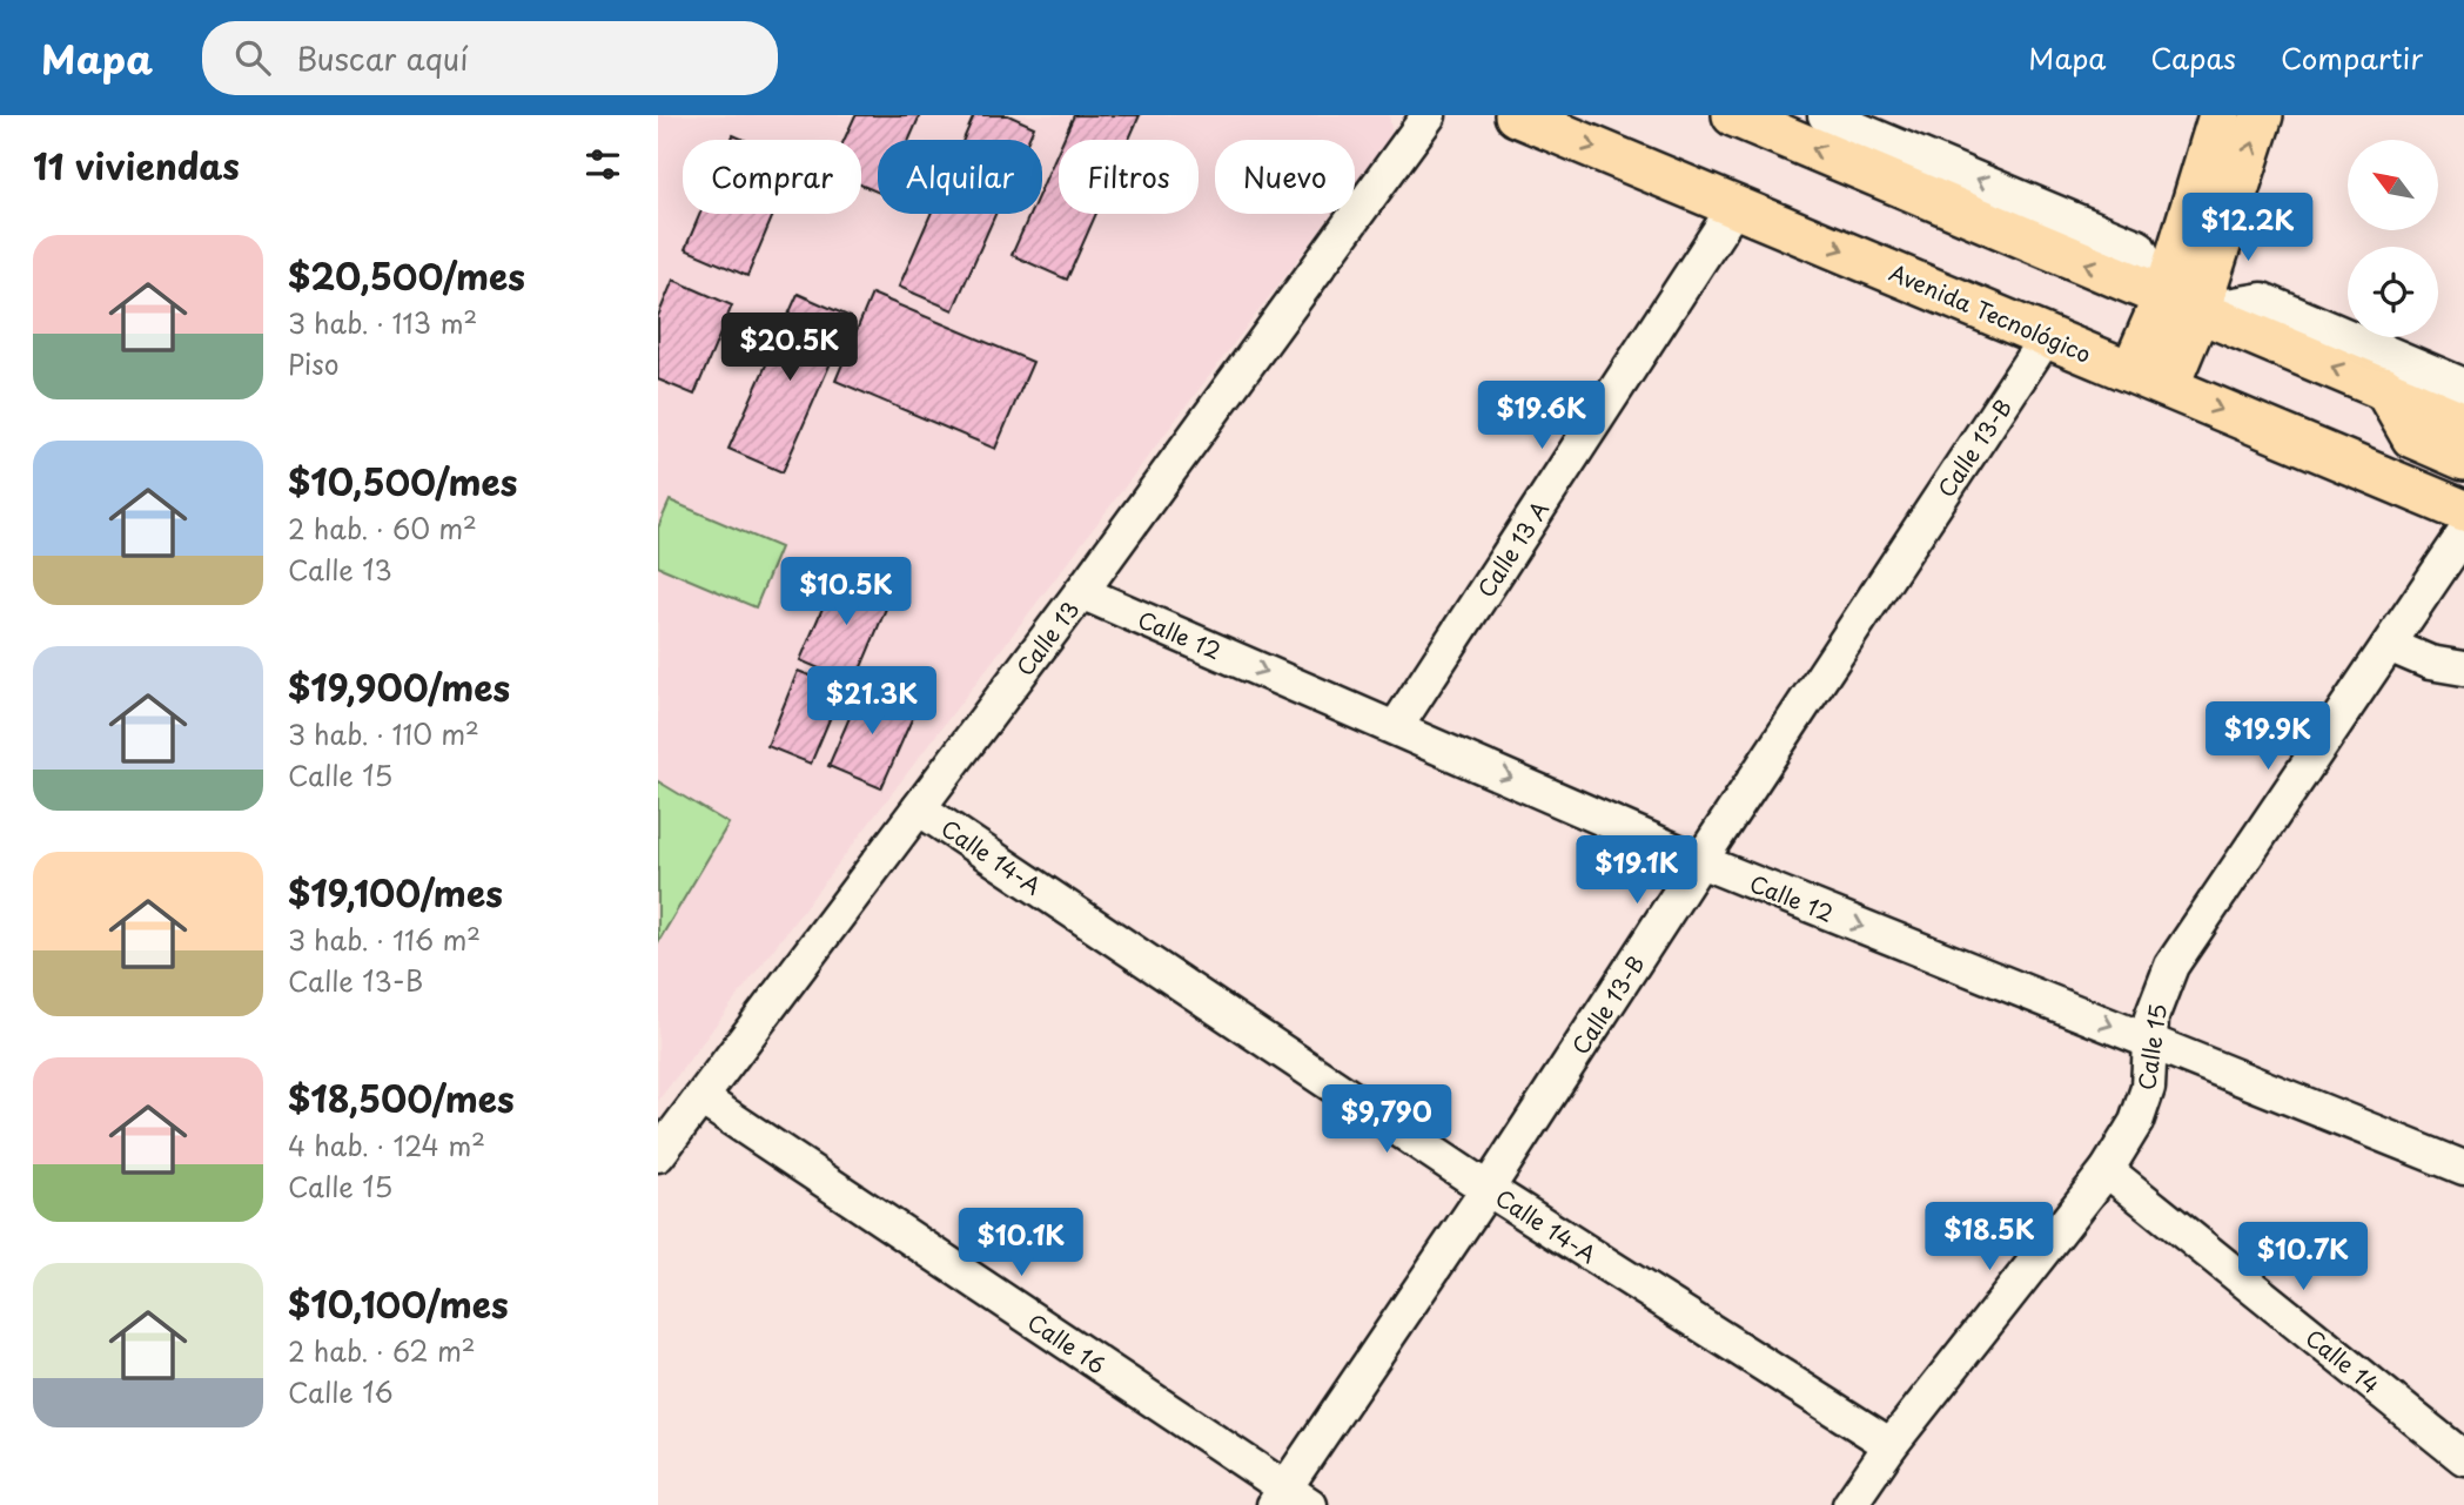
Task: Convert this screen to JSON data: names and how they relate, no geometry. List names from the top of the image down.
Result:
{
  "streets": {
    "main road": ["Avenida Tecnológico"],
    "street": [
      "Calle 13-B",
      "Calle 13 A",
      "Calle 12",
      "Calle 13",
      "Calle 14-A",
      "Calle 15",
      "Calle 16",
      "Calle 14"
    ]
  },
  "crossings": [
    ["Avenida Tecnológico", "Calle 13-B"],
    ["Avenida Tecnológico", "Calle 13 A"],
    ["Calle 13-B", "Calle 12"],
    ["Calle 13-B", "Calle 14-A"],
    ["Calle 13-B", "Calle 16"],
    ["Calle 13 A", "Calle 12"],
    ["Calle 12", "Calle 13"],
    ["Calle 12", "Calle 15"],
    ["Calle 13", "Calle 14-A"],
    ["Calle 13", "Calle 16"],
    ["Calle 14-A", "Calle 15"],
    ["Calle 15", "Calle 14"]
  ],
  "one_way": ["Calle 12"],
  "north": "top left",
  "page": {
    "header": "Mapa",
    "search": "Buscar aquí",
    "nav": ["Mapa", "Capas", "Compartir"],
    "heading": "11 viviendas",
    "chip": [
      "Comprar",
      "Alquilar",
      "Filtros",
      "Nuevo"
    ],
    "price": [
      "$12.2K",
      "$20.5K",
      "$19.6K",
      "$10.5K",
      "$21.3K",
      "$19.9K",
      "$19.1K",
      "$9,790",
      "$18.5K",
      "$10.1K",
      "$10.7K"
    ],
    "list": [
      {
        "name": "$20,500/mes",
        "note": "3 hab. · 113 m² · Piso"
      },
      {
        "name": "$10,500/mes",
        "note": "2 hab. · 60 m² · Calle 13"
      },
      {
        "name": "$19,900/mes",
        "note": "3 hab. · 110 m² · Calle 15"
      },
      {
        "name": "$19,100/mes",
        "note": "3 hab. · 116 m² · Calle 13-B"
      },
      {
        "name": "$18,500/mes",
        "note": "4 hab. · 124 m² · Calle 15"
      },
      {
        "name": "$10,100/mes",
        "note": "2 hab. · 62 m² · Calle 16"
      }
    ]
  }
}
